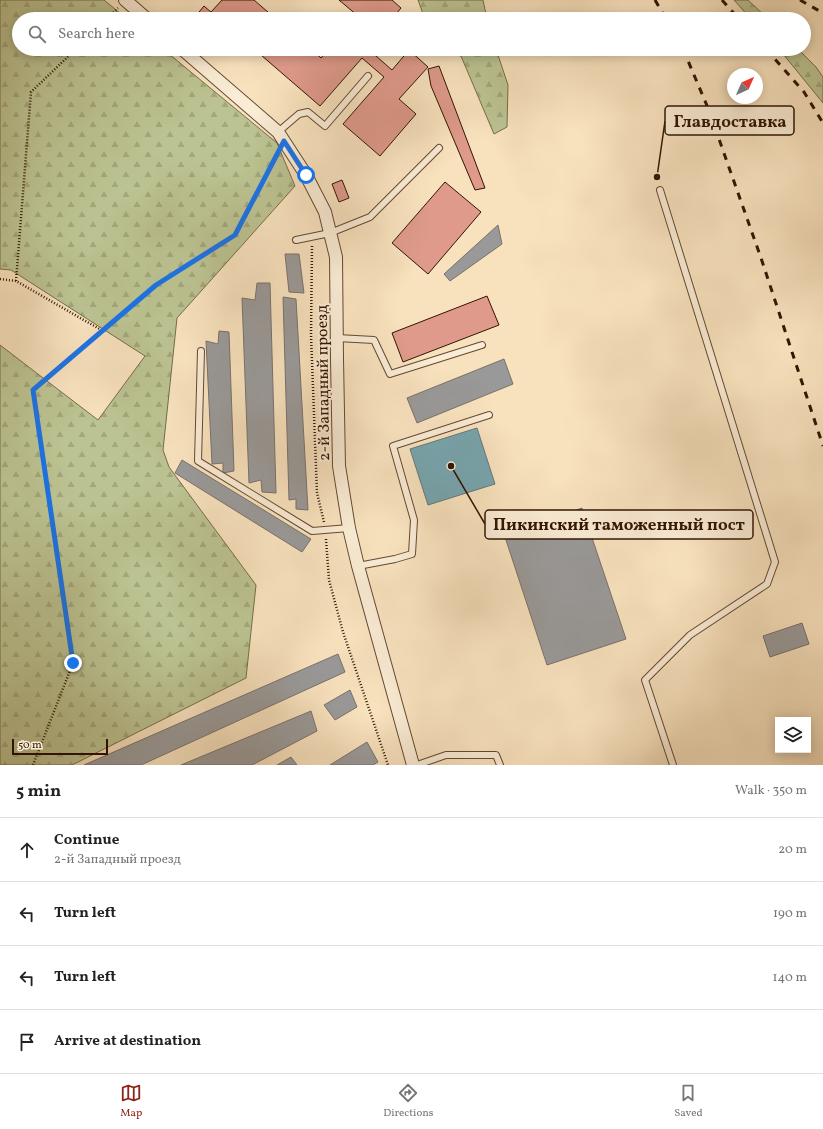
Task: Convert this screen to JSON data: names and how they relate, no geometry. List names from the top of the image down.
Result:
{
  "streets": {
    "street": ["2-й Западный проезд"]
  },
  "places": ["Главдоставка", "Пикинский таможенный пост"],
  "scale_bar": "50 m",
  "north": "top right",
  "page": {
    "search": "Search here",
    "scale": "50 m",
    "heading": ["5 min", "Walk · 350 m"],
    "list": [
      ["Continue", "2-й Западный проезд", "20 m"],
      ["Turn left", "190 m"],
      ["Turn left", "140 m"],
      "Arrive at destination"
    ],
    "nav": ["Map", "Directions", "Saved"]
  }
}
